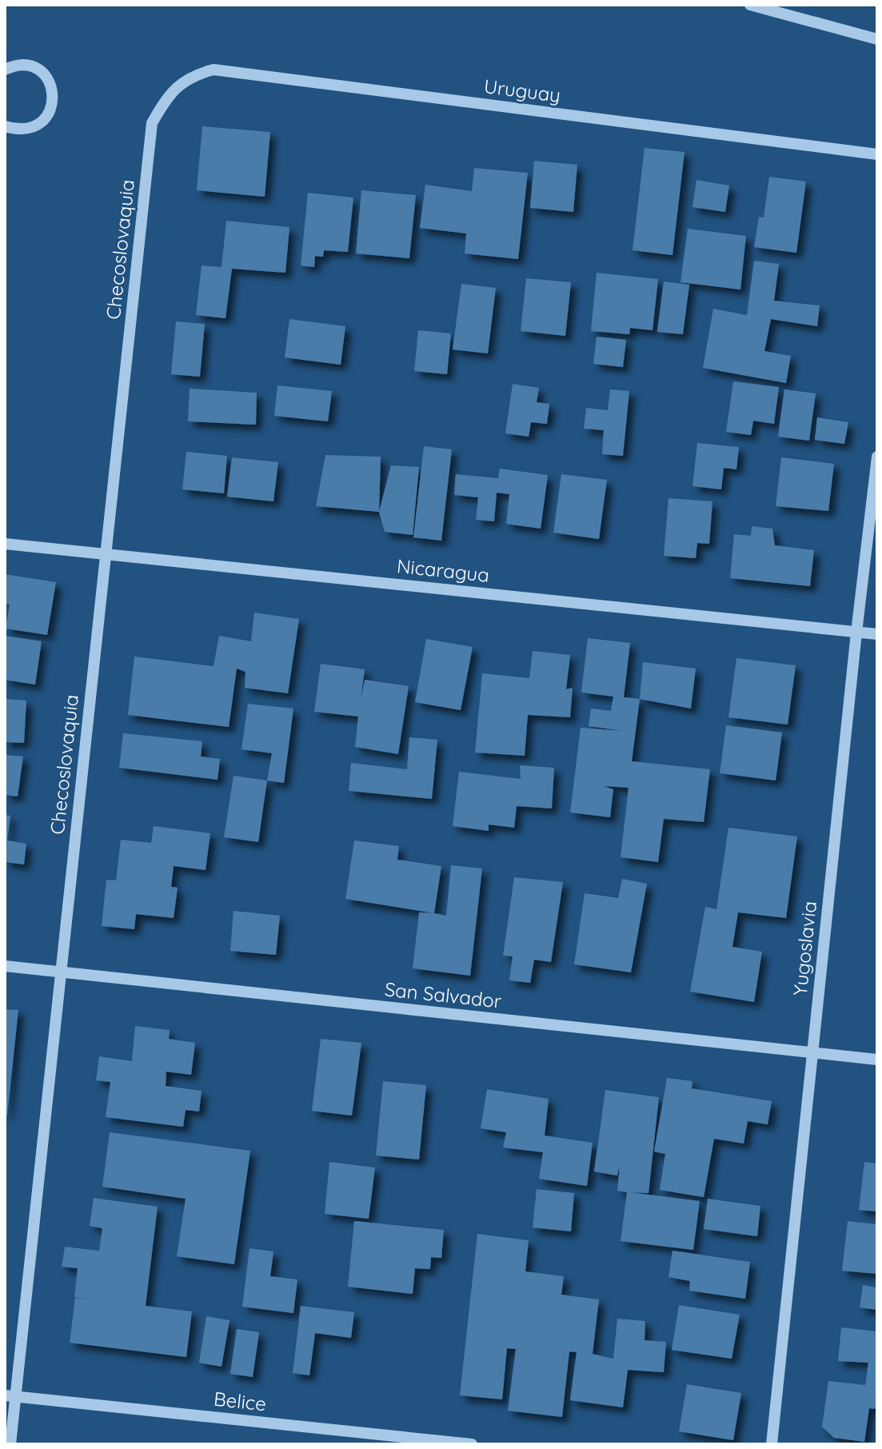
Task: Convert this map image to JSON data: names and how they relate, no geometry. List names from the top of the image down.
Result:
{
  "streets": {
    "street": [
      "Uruguay",
      "Checoslovaquia",
      "Nicaragua",
      "Yugoslavia",
      "San Salvador",
      "Belice"
    ]
  },
  "crossings": [
    ["Uruguay", "Checoslovaquia"],
    ["Checoslovaquia", "Nicaragua"],
    ["Checoslovaquia", "San Salvador"],
    ["Checoslovaquia", "Belice"],
    ["Nicaragua", "Yugoslavia"],
    ["Yugoslavia", "San Salvador"]
  ]
}
